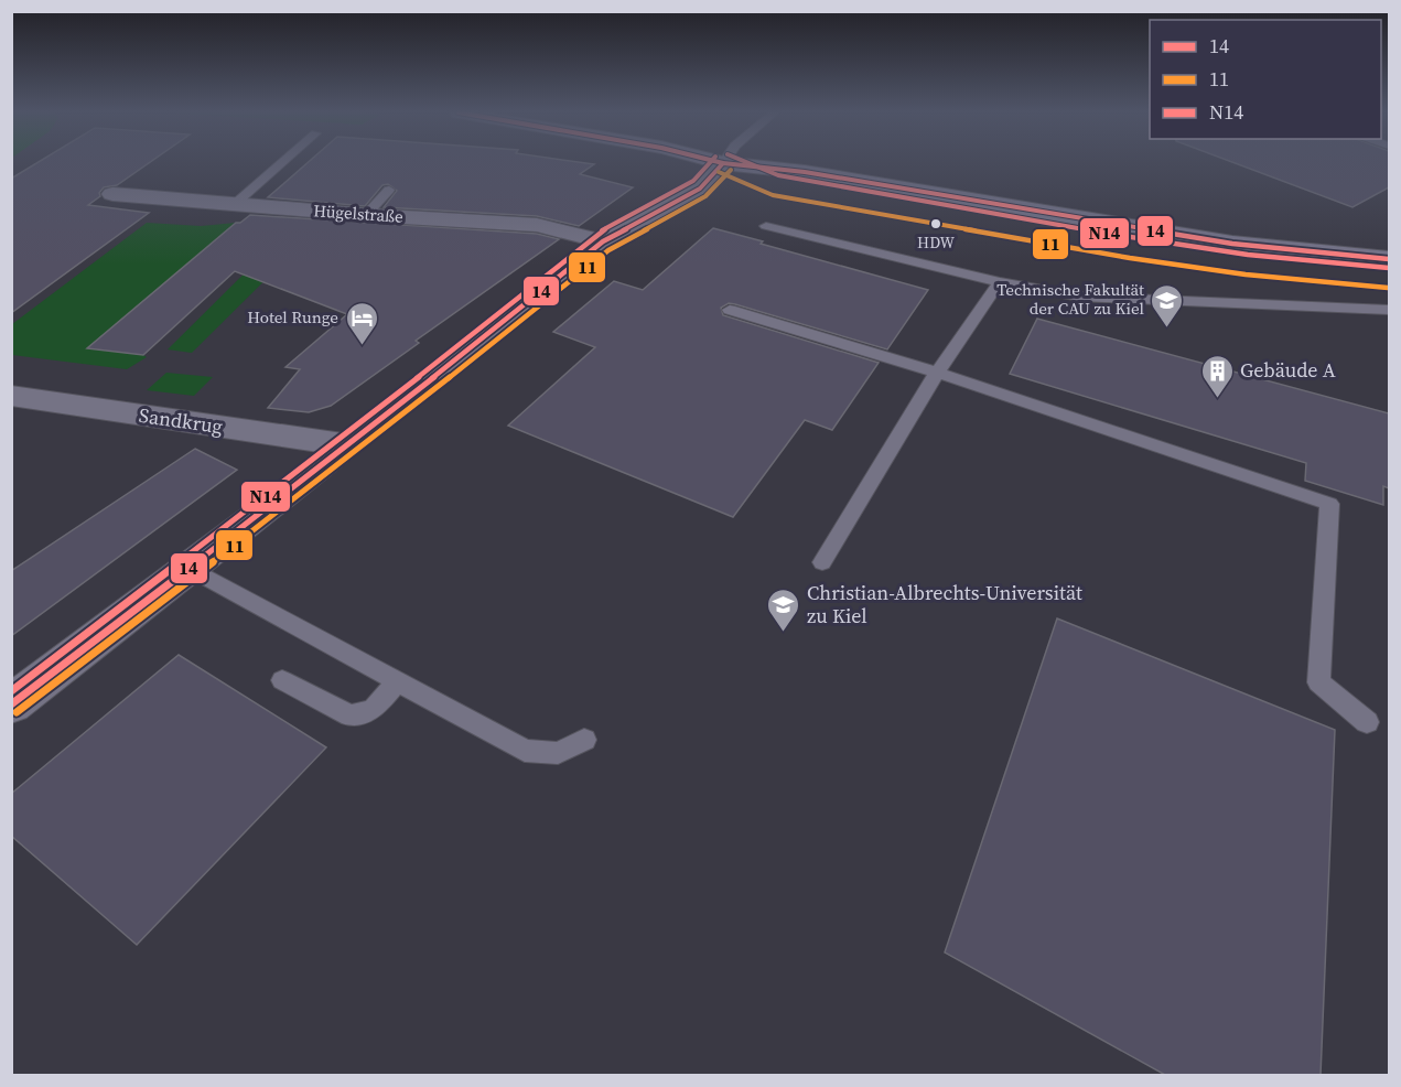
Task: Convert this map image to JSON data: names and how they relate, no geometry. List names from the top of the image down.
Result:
{
  "streets": {
    "street": ["Hügelstraße", "Sandkrug"]
  },
  "places": {
    "other": ["HDW"],
    "school or university": ["Technische Fakultät der CAU zu Kiel", "Christian-Albrechts-Universität zu Kiel"],
    "hotel": ["Hotel Runge"],
    "building": ["Gebäude A"]
  },
  "lines": ["transit line 14", "transit line N14", "transit line 11"],
  "legend": ["14", "11", "N14"]
}
